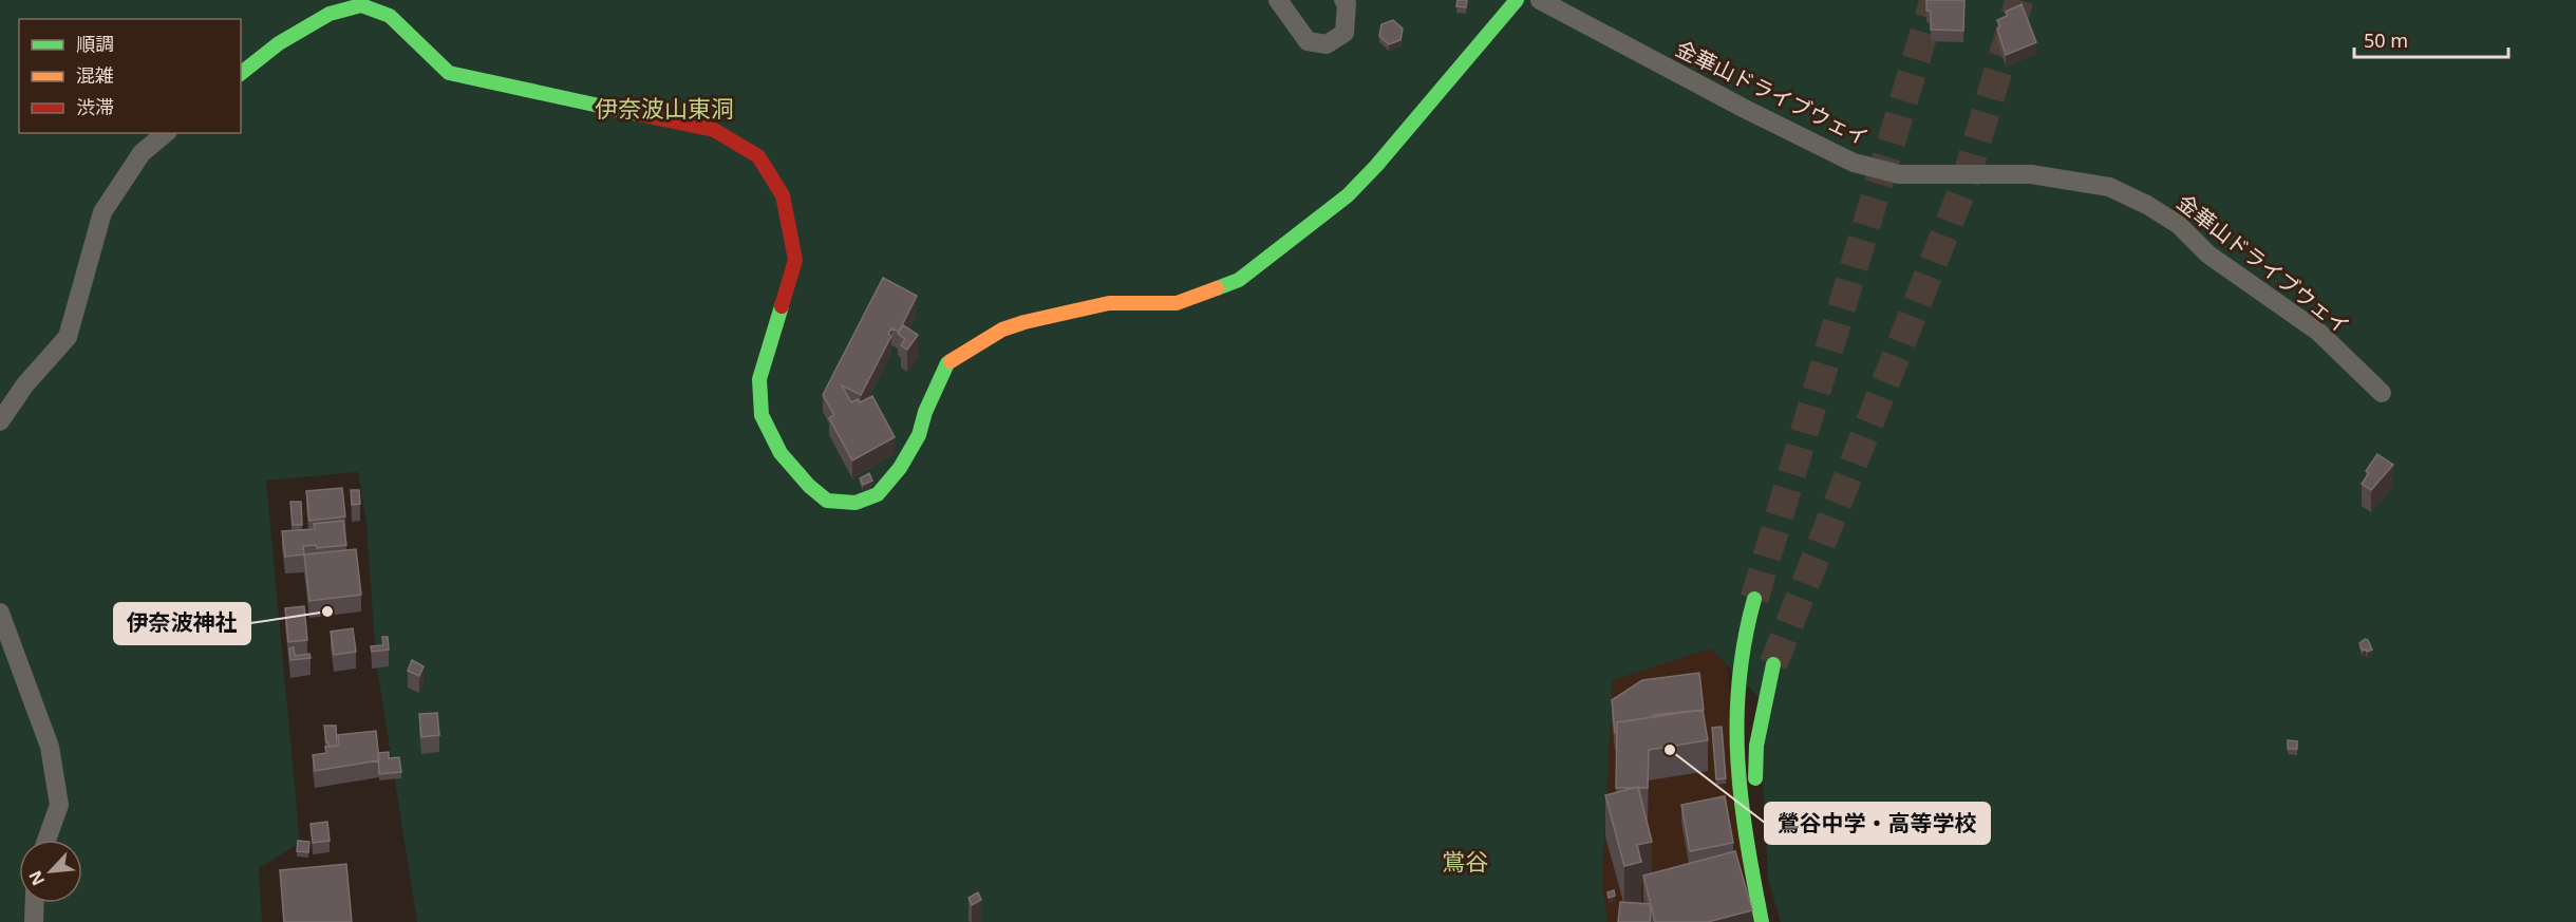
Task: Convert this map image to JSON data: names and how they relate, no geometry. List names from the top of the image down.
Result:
{
  "streets": {
    "street": ["金華山ドライブウェイ"]
  },
  "districts": ["伊奈波山東洞", "鴬谷"],
  "places": ["伊奈波神社", "鶯谷中学・高等学校"],
  "legend": ["順調", "混雑", "渋滞"],
  "scale_bar": "50 m",
  "north": "bottom left"
}
